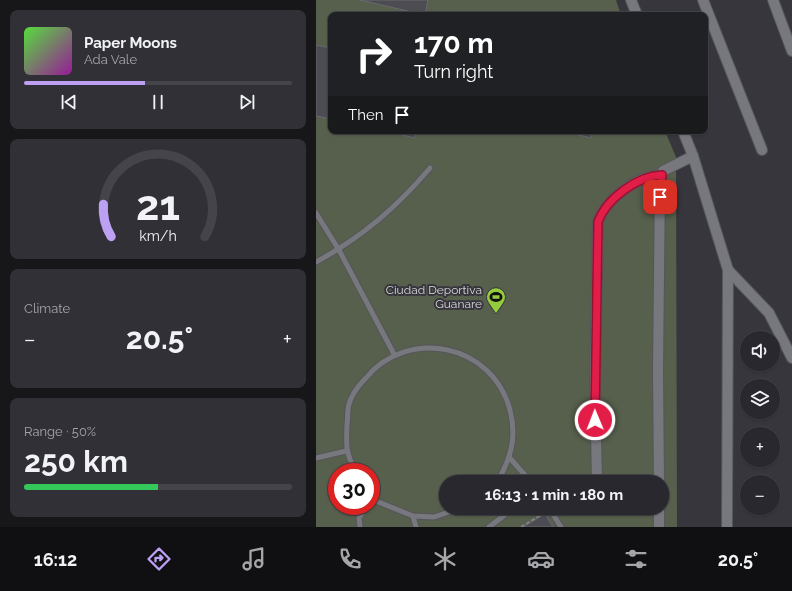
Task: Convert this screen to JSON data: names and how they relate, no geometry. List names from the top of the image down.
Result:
{
  "places": {
    "sports": ["Ciudad Deportiva Guanare"]
  },
  "page": {
    "turn": ["170 m", "Turn right"],
    "song": ["Paper Moons", "Ada Vale"],
    "then": "Then",
    "tile": [
      "Climate",
      ["Range · 50%", "250 km"]
    ],
    "heat": ["−", "20.5°", "+"],
    "map_buttons": ["+", "−"],
    "limit": "30",
    "trip": "16:13 · 1 min · 180 m",
    "tabs": ["16:12", "20.5°"],
    "gauge": ["21", "km/h"]
  }
}
